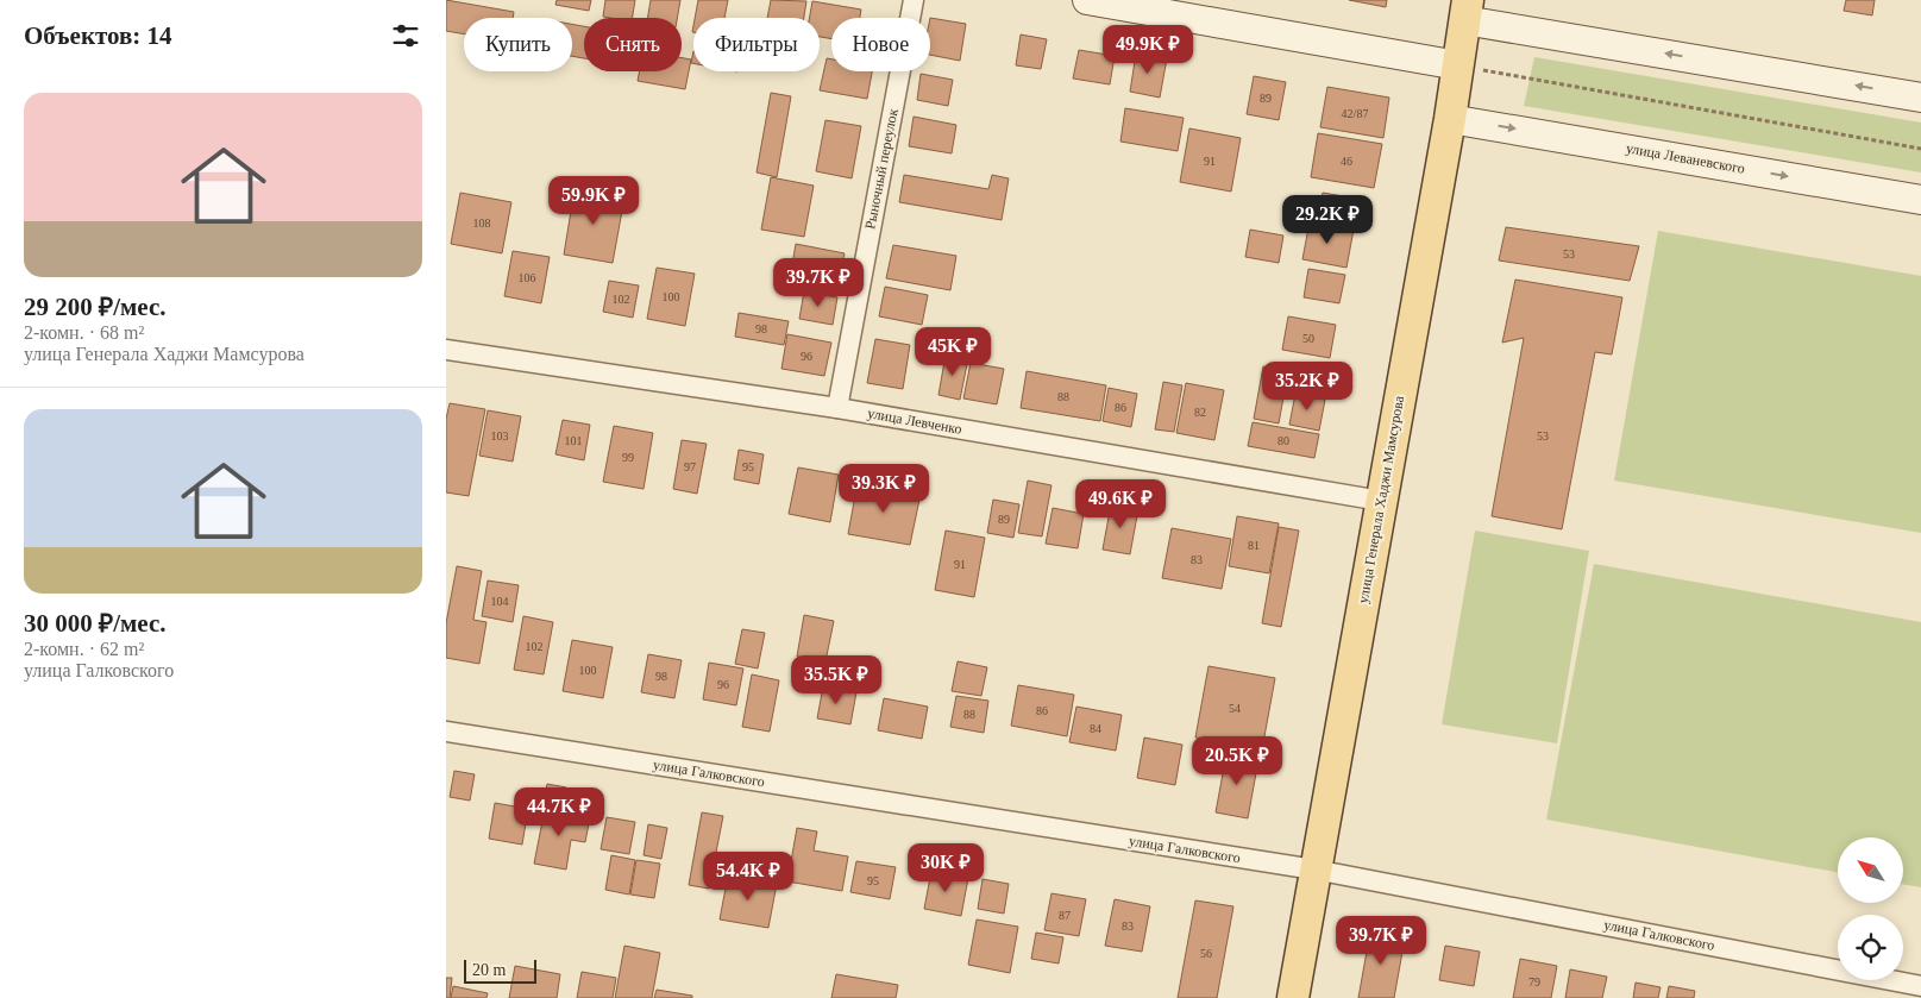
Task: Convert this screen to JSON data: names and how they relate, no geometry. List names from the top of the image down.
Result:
{
  "streets": {
    "main road": ["улица Генерала Хаджи Мамсурова"],
    "street": [
      "улица Леваневского",
      "Рыночный переулок",
      "улица Левченко",
      "улица Галковского"
    ]
  },
  "crossings": [
    ["улица Леваневского", "улица Генерала Хаджи Мамсурова"],
    ["Рыночный переулок", "улица Левченко"],
    ["улица Левченко", "улица Генерала Хаджи Мамсурова"],
    ["улица Генерала Хаджи Мамсурова", "улица Галковского"]
  ],
  "house_numbers": [
    "89",
    "42/87",
    "91",
    "46",
    "108",
    "53",
    "106",
    "100",
    "102",
    "98",
    "50",
    "96",
    "88",
    "86",
    "82",
    "103",
    "53",
    "101",
    "80",
    "99",
    "97",
    "95",
    "89",
    "81",
    "83",
    "91",
    "104",
    "102",
    "100",
    "98",
    "96",
    "54",
    "86",
    "88",
    "84",
    "95",
    "87",
    "83",
    "56",
    "79"
  ],
  "scale_bar": "20 m",
  "north": "top left",
  "page": {
    "heading": "Объектов: 14",
    "chip": [
      "Купить",
      "Снять",
      "Фильтры",
      "Новое"
    ],
    "price": [
      "49.9K ₽",
      "59.9K ₽",
      "29.2K ₽",
      "39.7K ₽",
      "45K ₽",
      "35.2K ₽",
      "39.3K ₽",
      "49.6K ₽",
      "35.5K ₽",
      "20.5K ₽",
      "44.7K ₽",
      "30K ₽",
      "54.4K ₽",
      "39.7K ₽"
    ],
    "list": [
      {
        "name": "29 200 ₽/мес.",
        "note": "2-комн. · 68 m² · улица Генерала Хаджи Мамсурова"
      },
      {
        "name": "30 000 ₽/мес.",
        "note": "2-комн. · 62 m² · улица Галковского"
      }
    ],
    "scale": "20 m"
  }
}
